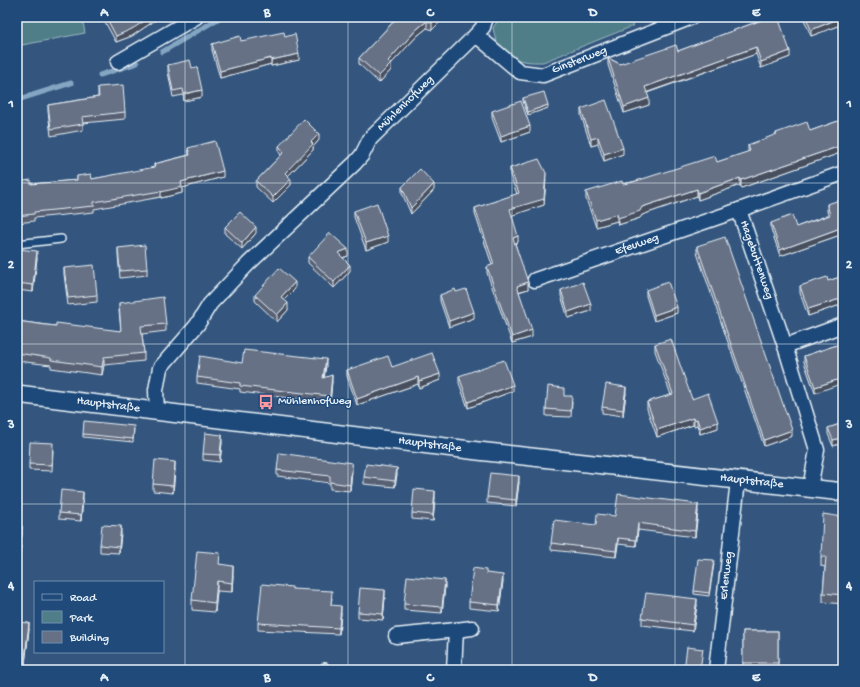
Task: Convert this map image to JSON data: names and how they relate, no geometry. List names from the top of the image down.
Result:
{
  "streets": {
    "street": [
      "Ginsterweg",
      "Mühlenhofweg",
      "Efeuweg",
      "Hagebuttenweg",
      "Hauptstraße",
      "Erlenweg"
    ]
  },
  "crossings": [
    ["Ginsterweg", "Mühlenhofweg"],
    ["Mühlenhofweg", "Hauptstraße"],
    ["Efeuweg", "Hagebuttenweg"],
    ["Hagebuttenweg", "Hauptstraße"],
    ["Hauptstraße", "Erlenweg"]
  ],
  "places": {
    "bus stop": ["Mühlenhofweg"]
  },
  "legend": ["Road", "Park", "Building"],
  "grid": {
    "columns": [
      "A",
      "B",
      "C",
      "D",
      "E"
    ],
    "rows": [
      "1",
      "2",
      "3",
      "4"
    ]
  }
}
